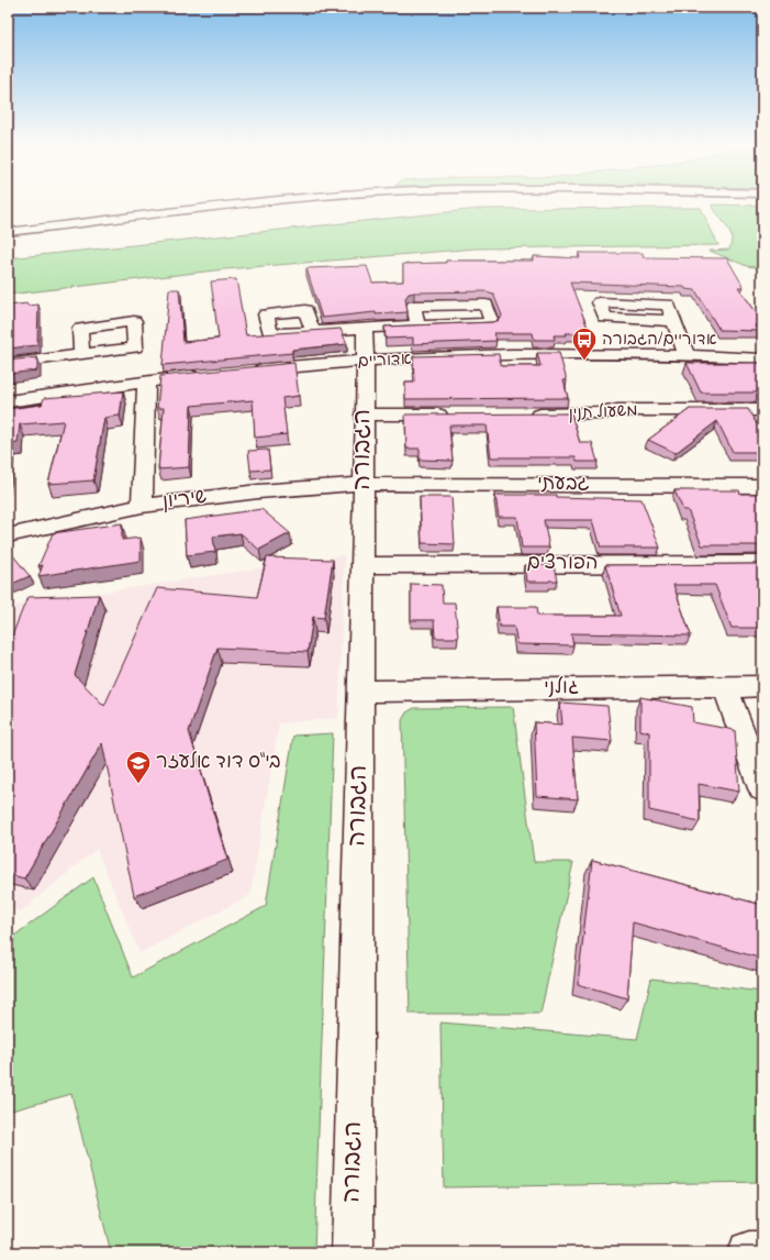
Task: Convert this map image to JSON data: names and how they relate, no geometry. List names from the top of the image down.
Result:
{
  "streets": {
    "main road": [
      "אדוריים",
      "משעול תנין",
      "הגבורה",
      "גבעתי",
      "שיריון",
      "הפורצים",
      "גולני"
    ]
  },
  "crossings": [
    ["אדוריים", "הגבורה"],
    ["הגבורה", "גבעתי"],
    ["הגבורה", "שיריון"],
    ["הגבורה", "הפורצים"],
    ["הגבורה", "גולני"],
    ["גבעתי", "שיריון"]
  ],
  "places": {
    "bus stop": ["אדוריים/הגבורה"],
    "school or university": ["בי\"ס דוד אלעזר"]
  }
}
